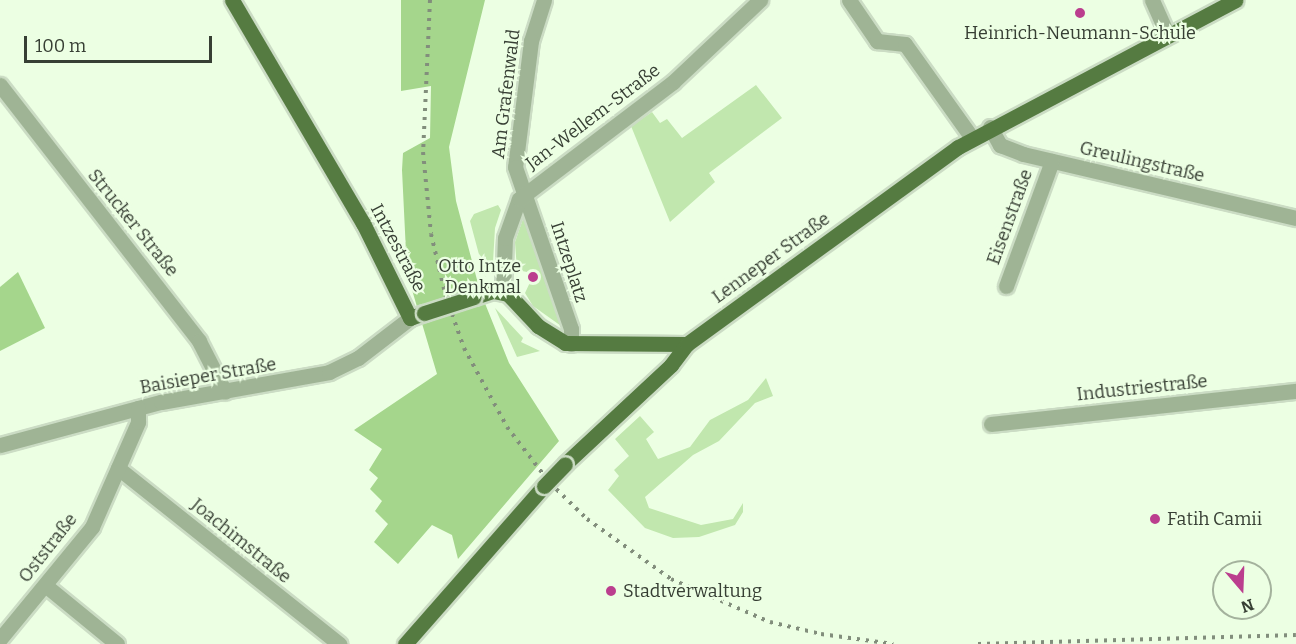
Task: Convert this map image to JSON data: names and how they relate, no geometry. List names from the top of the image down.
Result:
{
  "streets": {
    "main road": ["Intzestraße", "Lenneper Straße"],
    "street": [
      "Am Grafenwald",
      "Jan-Wellem-Straße",
      "Greulingstraße",
      "Eisenstraße",
      "Strucker Straße",
      "Intzeplatz",
      "Baisieper Straße",
      "Industriestraße",
      "Joachimstraße",
      "Oststraße"
    ]
  },
  "crossings": [
    ["Am Grafenwald", "Jan-Wellem-Straße"],
    ["Am Grafenwald", "Intzeplatz"],
    ["Jan-Wellem-Straße", "Intzestraße"],
    ["Jan-Wellem-Straße", "Intzeplatz"],
    ["Greulingstraße", "Eisenstraße"],
    ["Greulingstraße", "Lenneper Straße"],
    ["Strucker Straße", "Baisieper Straße"],
    ["Intzestraße", "Baisieper Straße"],
    ["Baisieper Straße", "Oststraße"],
    ["Joachimstraße", "Oststraße"]
  ],
  "places": [
    "Heinrich-Neumann-Schule",
    "Otto Intze Denkmal",
    "Fatih Camii",
    "Stadtverwaltung"
  ],
  "scale_bar": "100 m",
  "north": "bottom"
}
